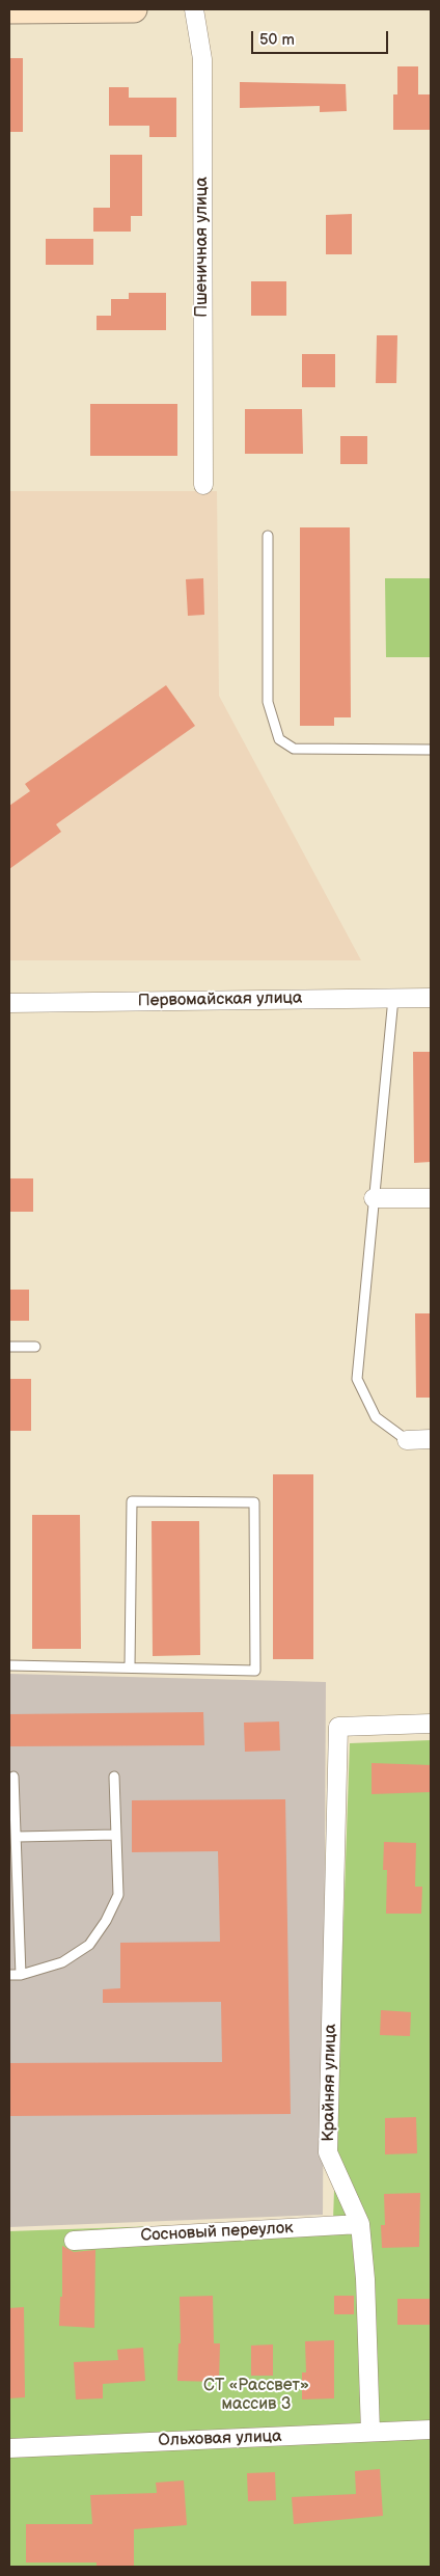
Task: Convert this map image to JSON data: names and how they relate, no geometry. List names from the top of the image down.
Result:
{
  "streets": {
    "street": [
      "Пшеничная улица",
      "Первомайская улица",
      "Крайняя улица",
      "Сосновый переулок",
      "Ольховая улица"
    ]
  },
  "crossings": [
    ["Крайняя улица", "Сосновый переулок"],
    ["Крайняя улица", "Ольховая улица"]
  ],
  "parks": ["СТ «Рассвет» массив 3"],
  "scale_bar": "50 m"
}
